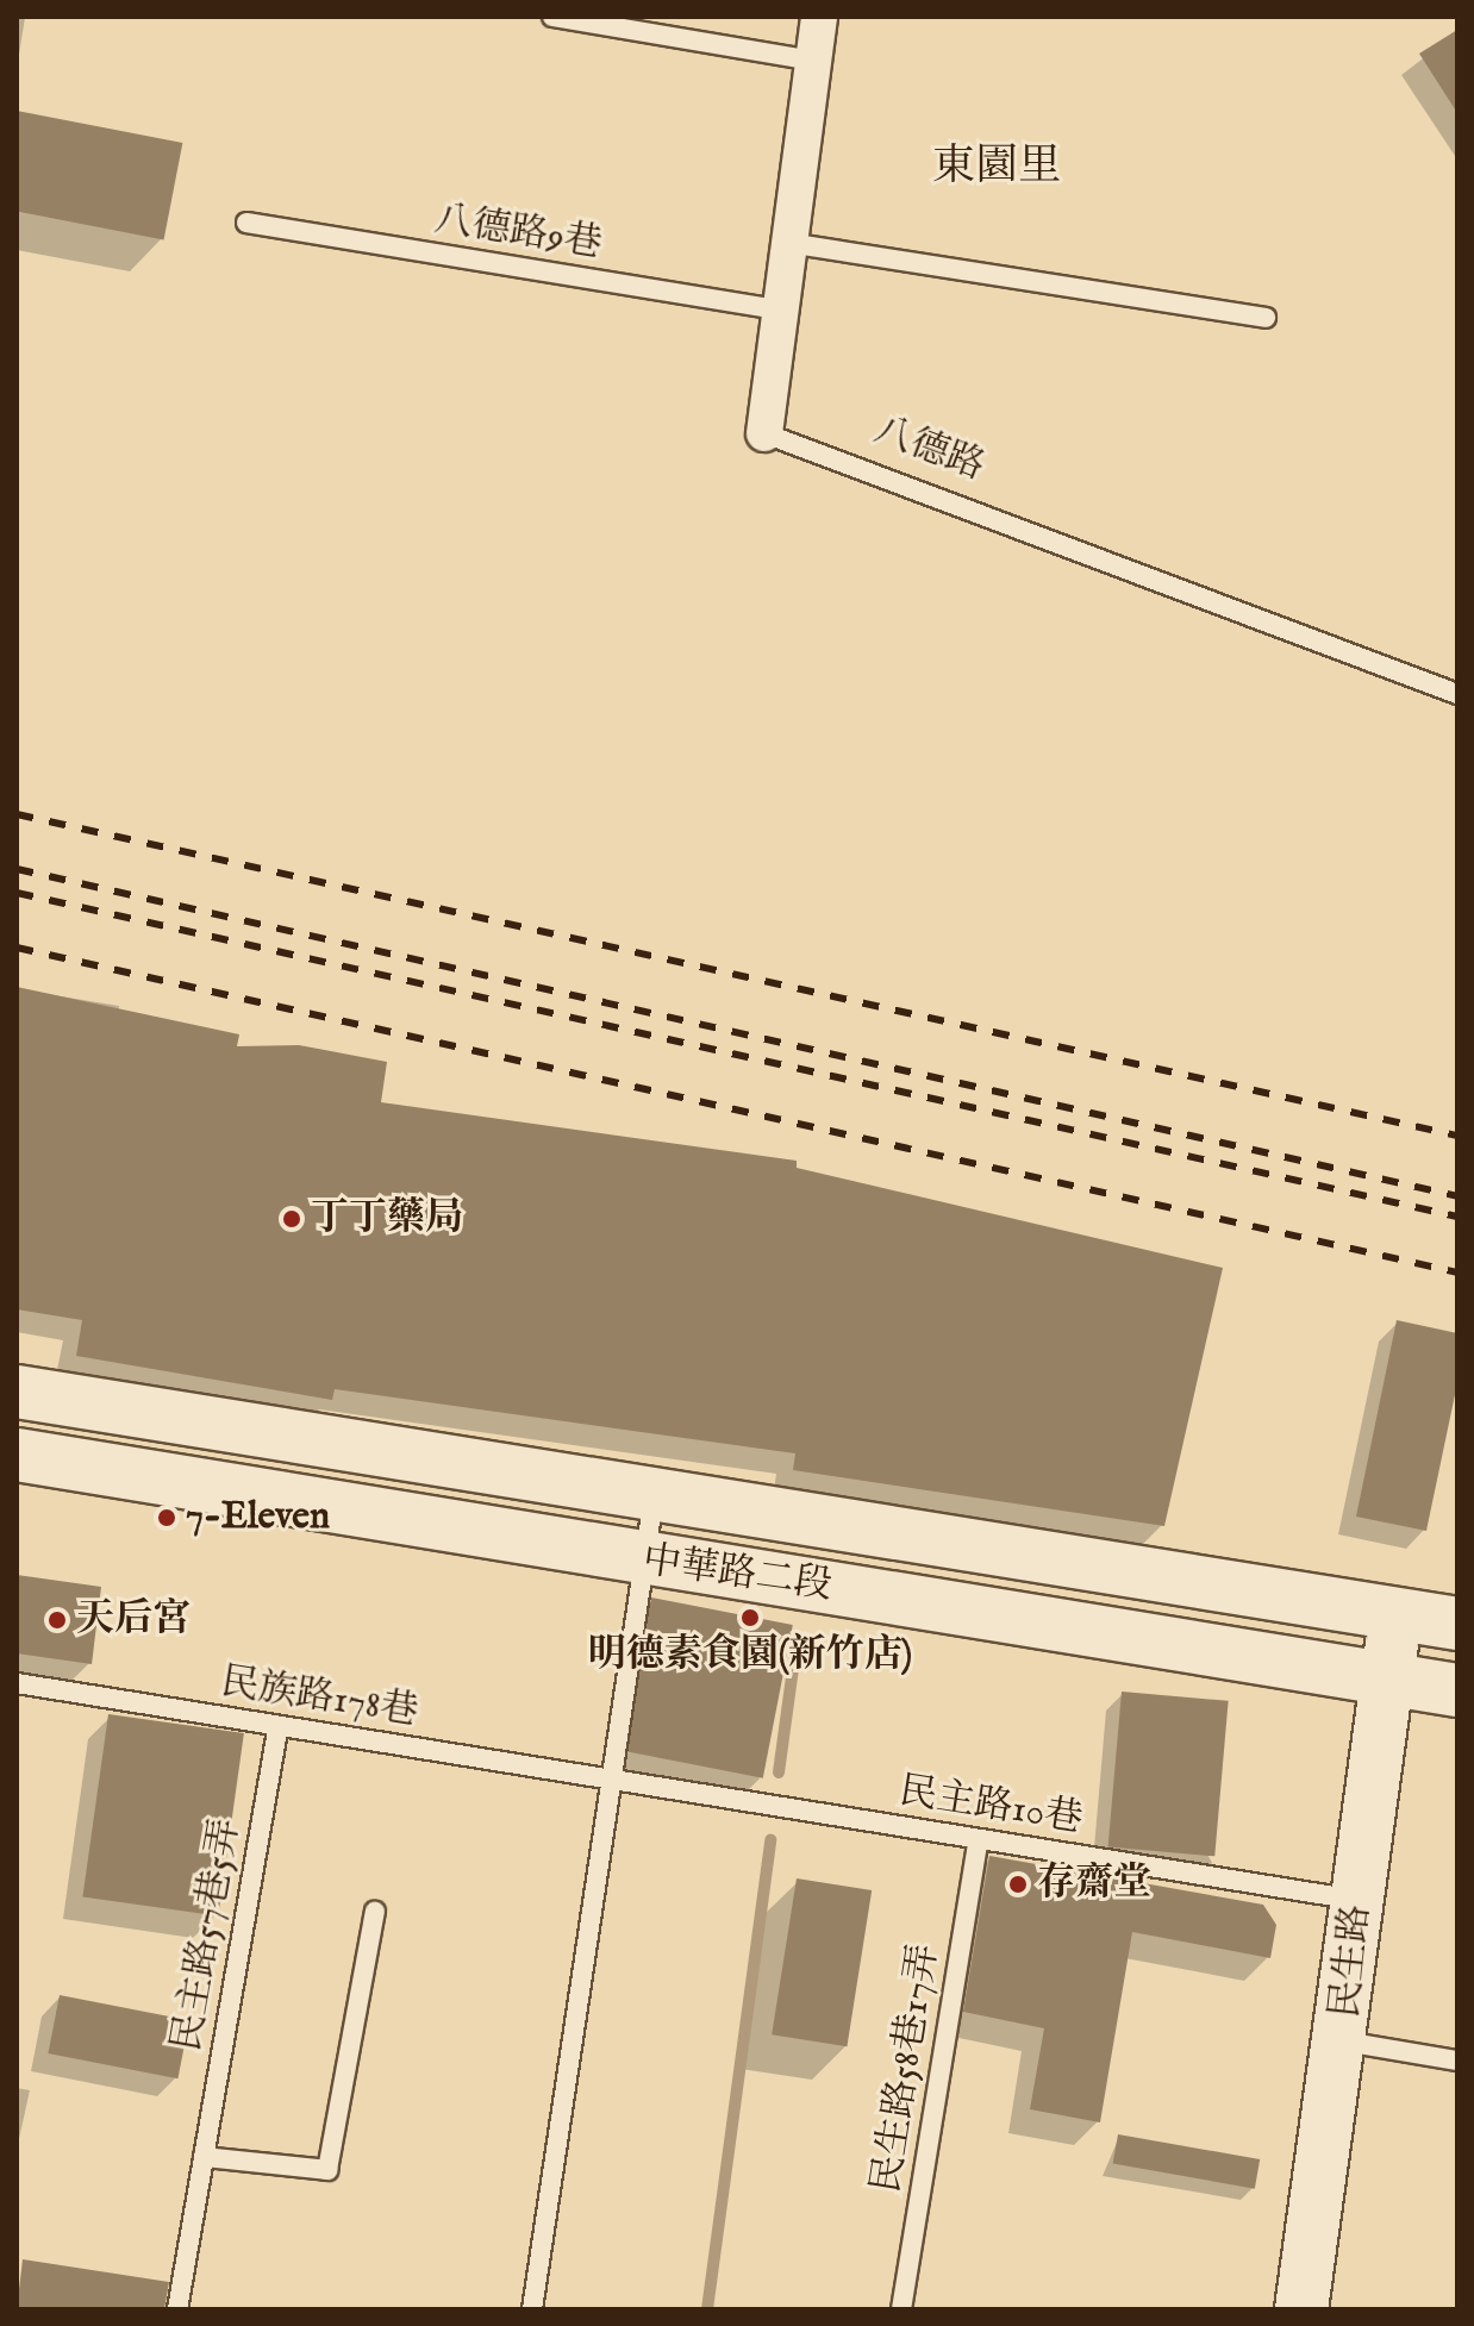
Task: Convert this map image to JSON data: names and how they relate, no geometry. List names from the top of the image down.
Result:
{
  "streets": {
    "street": ["八德路", "中華路二段", "民生路"],
    "lane": [
      "八德路9巷",
      "民族路178巷",
      "民主路10巷",
      "民主路57巷5弄",
      "民生路58巷17弄"
    ]
  },
  "crossings": [
    ["八德路9巷", "八德路"],
    ["中華路二段", "民生路"],
    ["民族路178巷", "民主路10巷"],
    ["民族路178巷", "民主路57巷5弄"],
    ["民主路10巷", "民生路"],
    ["民主路10巷", "民生路58巷17弄"]
  ],
  "districts": ["東園里"],
  "places": [
    "丁丁藥局",
    "7-Eleven",
    "明德素食園(新竹店)",
    "天后宮",
    "存齋堂"
  ]
}
